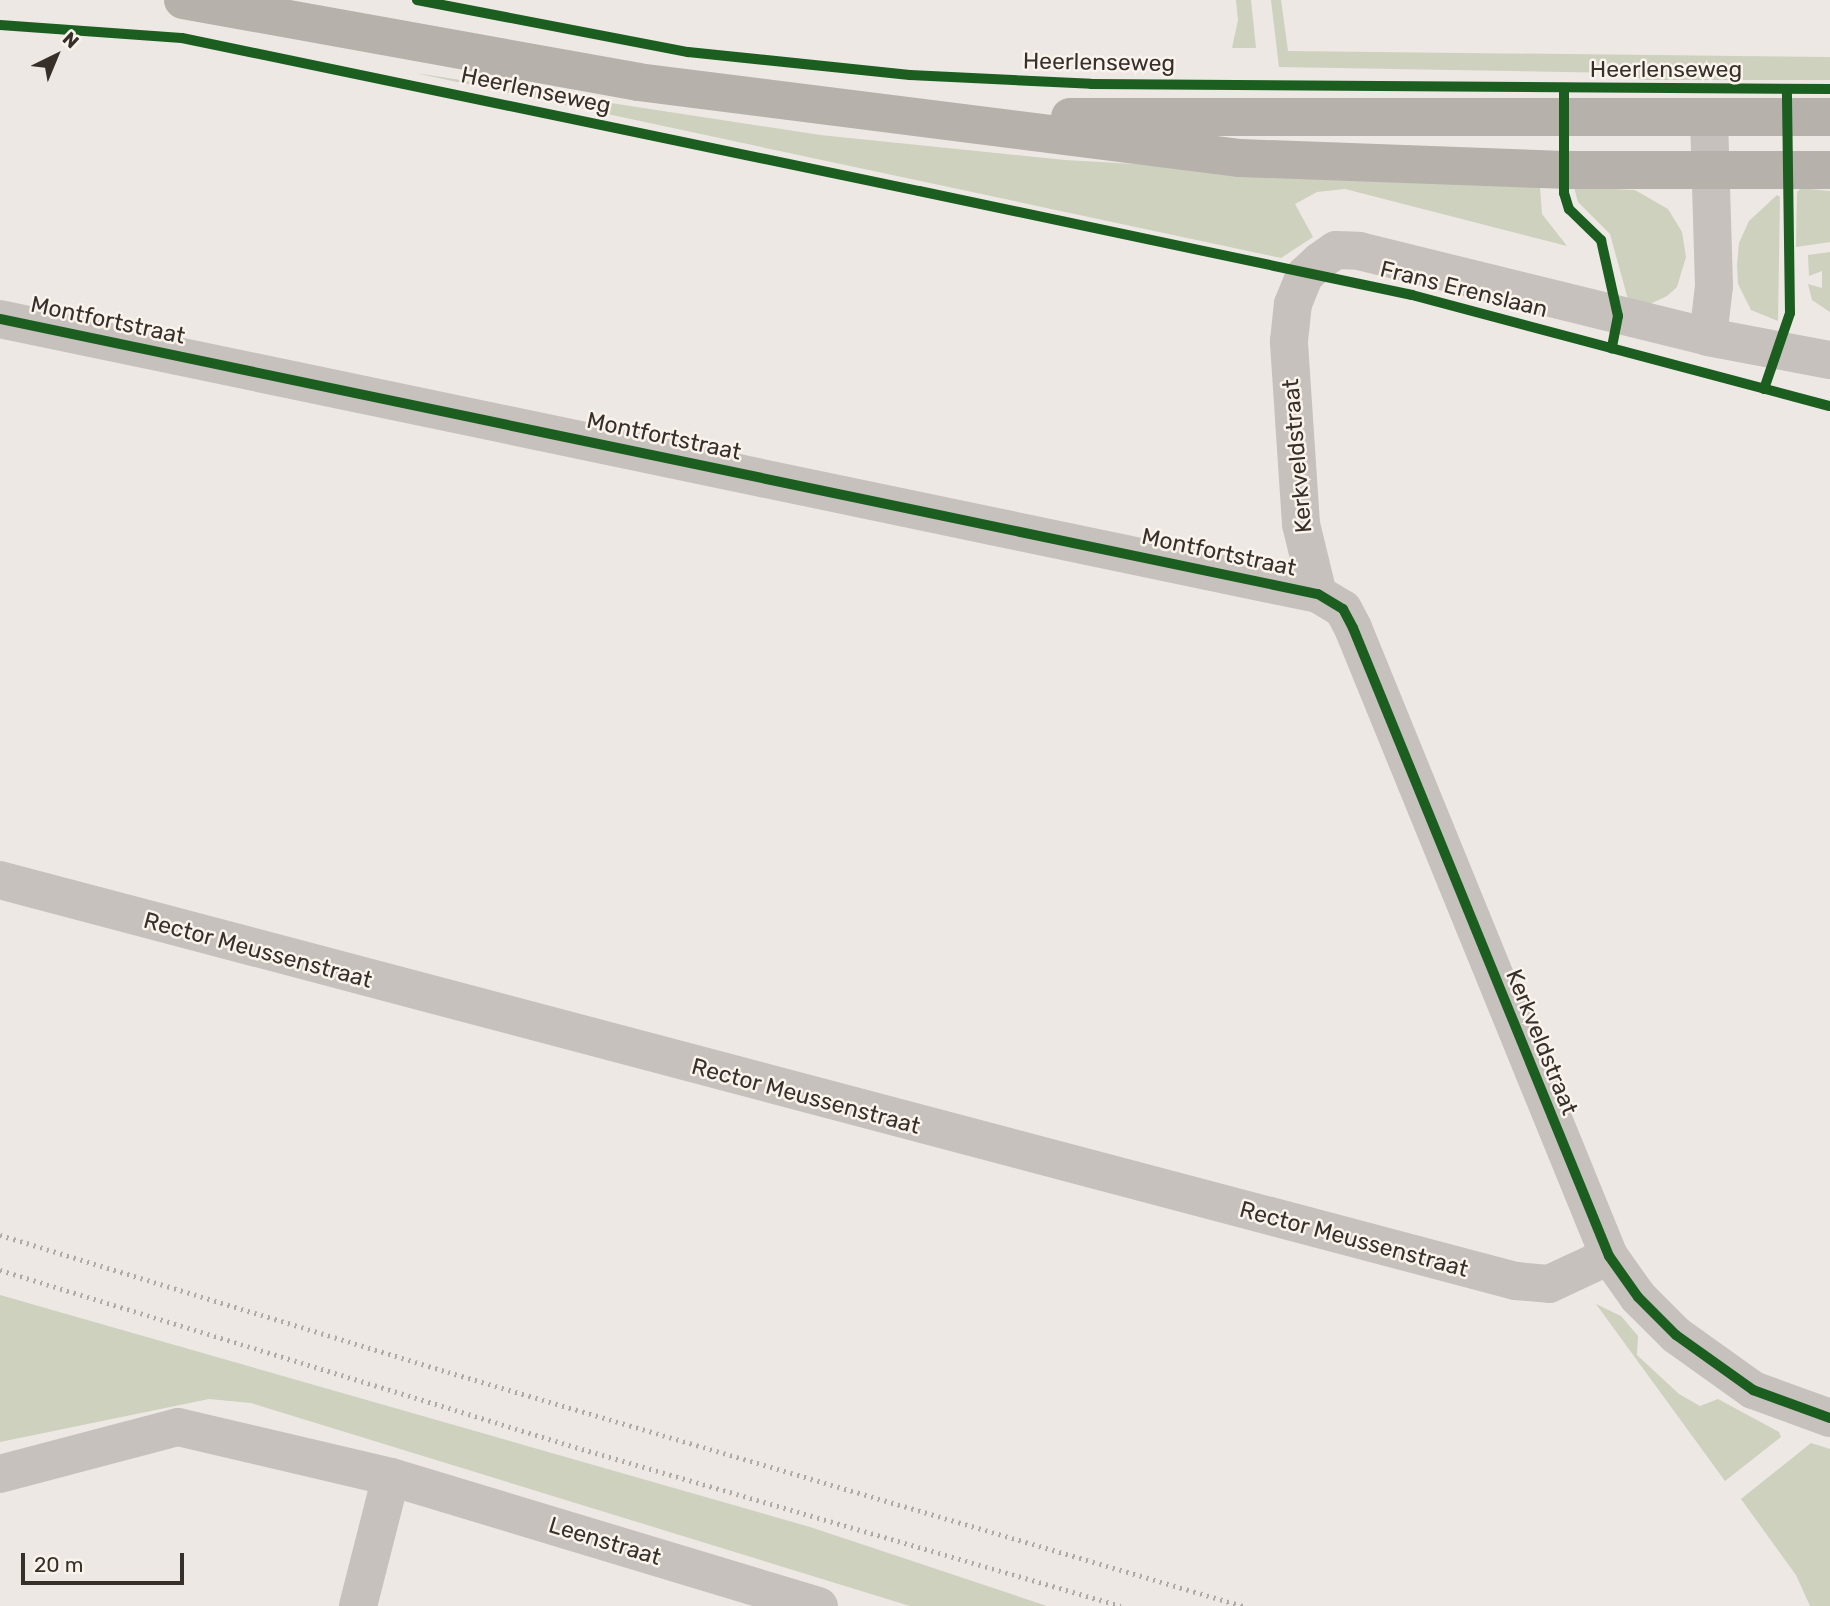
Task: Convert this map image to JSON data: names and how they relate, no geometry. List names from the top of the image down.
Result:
{
  "streets": {
    "main road": ["Heerlenseweg"],
    "street": [
      "Frans Erenslaan",
      "Montfortstraat",
      "Kerkveldstraat",
      "Rector Meussenstraat",
      "Leenstraat"
    ]
  },
  "crossings": [
    ["Frans Erenslaan", "Kerkveldstraat"],
    ["Montfortstraat", "Kerkveldstraat"],
    ["Kerkveldstraat", "Rector Meussenstraat"]
  ],
  "scale_bar": "20 m",
  "north": "top right"
}
